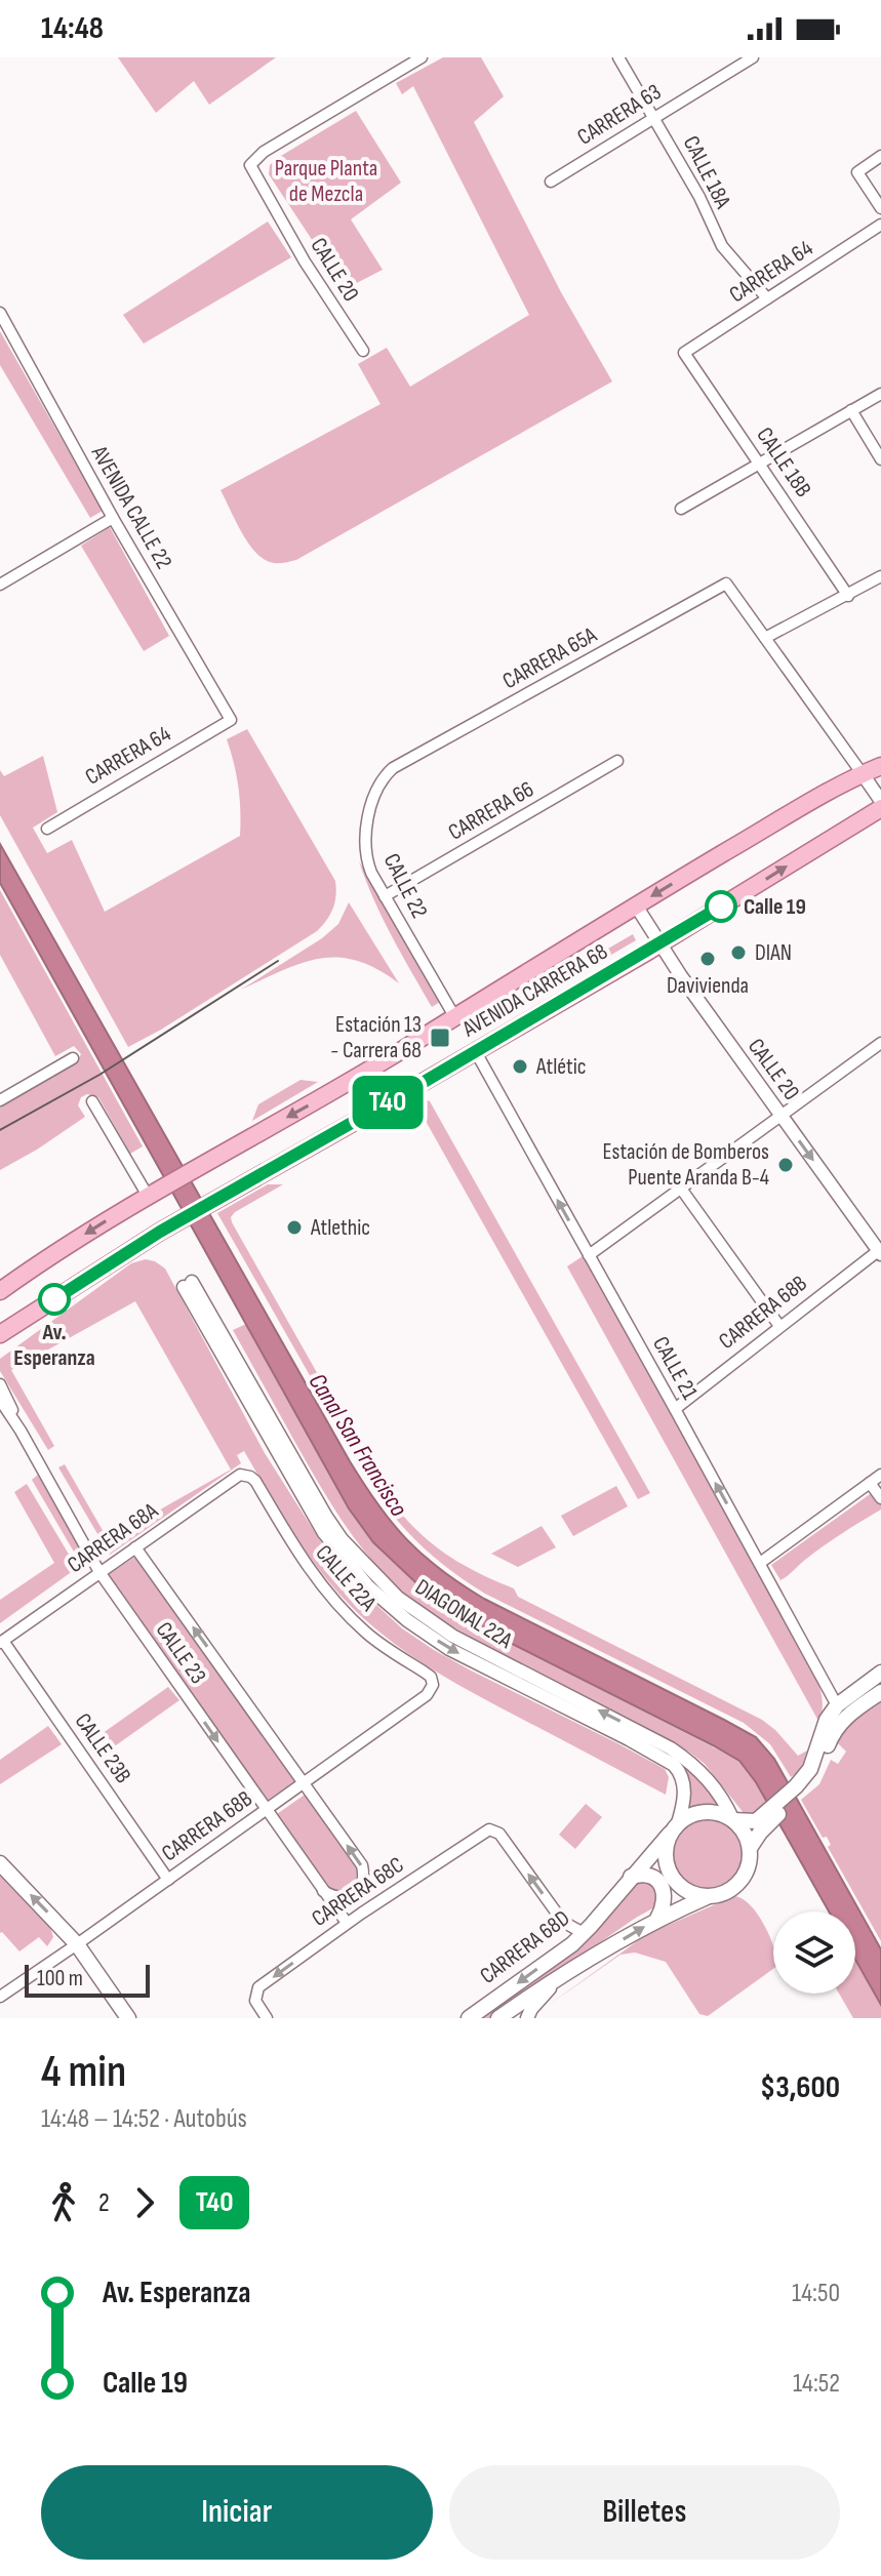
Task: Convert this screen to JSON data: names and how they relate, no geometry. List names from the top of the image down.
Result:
{
  "streets": {
    "main road": ["AVENIDA CARRERA 68", "CARRERA 68D"],
    "street": [
      "CARRERA 63",
      "CALLE 18A",
      "CALLE 20",
      "CARRERA 64",
      "CALLE 18B",
      "AVENIDA CALLE 22",
      "CARRERA 65A",
      "CARRERA 66",
      "CALLE 22",
      "CARRERA 68B",
      "CALLE 21",
      "CARRERA 68A",
      "CALLE 22A",
      "DIAGONAL 22A",
      "CALLE 23",
      "CALLE 23B",
      "CARRERA 68C"
    ]
  },
  "crossings": [
    ["CARRERA 63", "CALLE 18A"],
    ["CALLE 18A", "CARRERA 64"],
    ["CALLE 20", "AVENIDA CARRERA 68"],
    ["CALLE 20", "CARRERA 68B"],
    ["CARRERA 64", "CALLE 18B"],
    ["CARRERA 64", "AVENIDA CALLE 22"],
    ["CARRERA 65A", "CALLE 22"],
    ["CARRERA 66", "CALLE 22"],
    ["CALLE 22", "AVENIDA CARRERA 68"],
    ["AVENIDA CARRERA 68", "CALLE 21"],
    ["CARRERA 68B", "CALLE 21"],
    ["CARRERA 68B", "CALLE 22A"],
    ["CARRERA 68B", "CALLE 23"],
    ["CARRERA 68B", "CALLE 23B"],
    ["CARRERA 68A", "CALLE 22A"],
    ["CARRERA 68A", "CALLE 23"],
    ["CARRERA 68A", "CALLE 23B"],
    ["DIAGONAL 22A", "CARRERA 68D"],
    ["CALLE 23", "CARRERA 68C"],
    ["CARRERA 68C", "CARRERA 68D"]
  ],
  "one_way": ["CALLE 21"],
  "water": ["Canal San Francisco"],
  "parks": ["Parque Planta de Mezcla"],
  "places": {
    "other": [
      "Calle 19",
      "DIAN",
      "Davivienda",
      "Atlétic",
      "Estación de Bomberos Puente Aranda B-4",
      "Atlethic",
      "Av. Esperanza"
    ],
    "transit": ["Estación 13 - Carrera 68"]
  },
  "lines": ["bus line T40"],
  "scale_bar": "100 m",
  "page": {
    "status": "14:48",
    "on_map": "T40",
    "scale": "100 m",
    "heading": ["4 min", "14:48 – 14:52 · Autobús", "$3,600"],
    "legs": ["2", "T40"],
    "list": [
      {
        "name": "Av. Esperanza",
        "value": "14:50"
      },
      {
        "name": "Calle 19",
        "value": "14:52"
      }
    ],
    "buttons": ["Iniciar", "Billetes"]
  }
}
